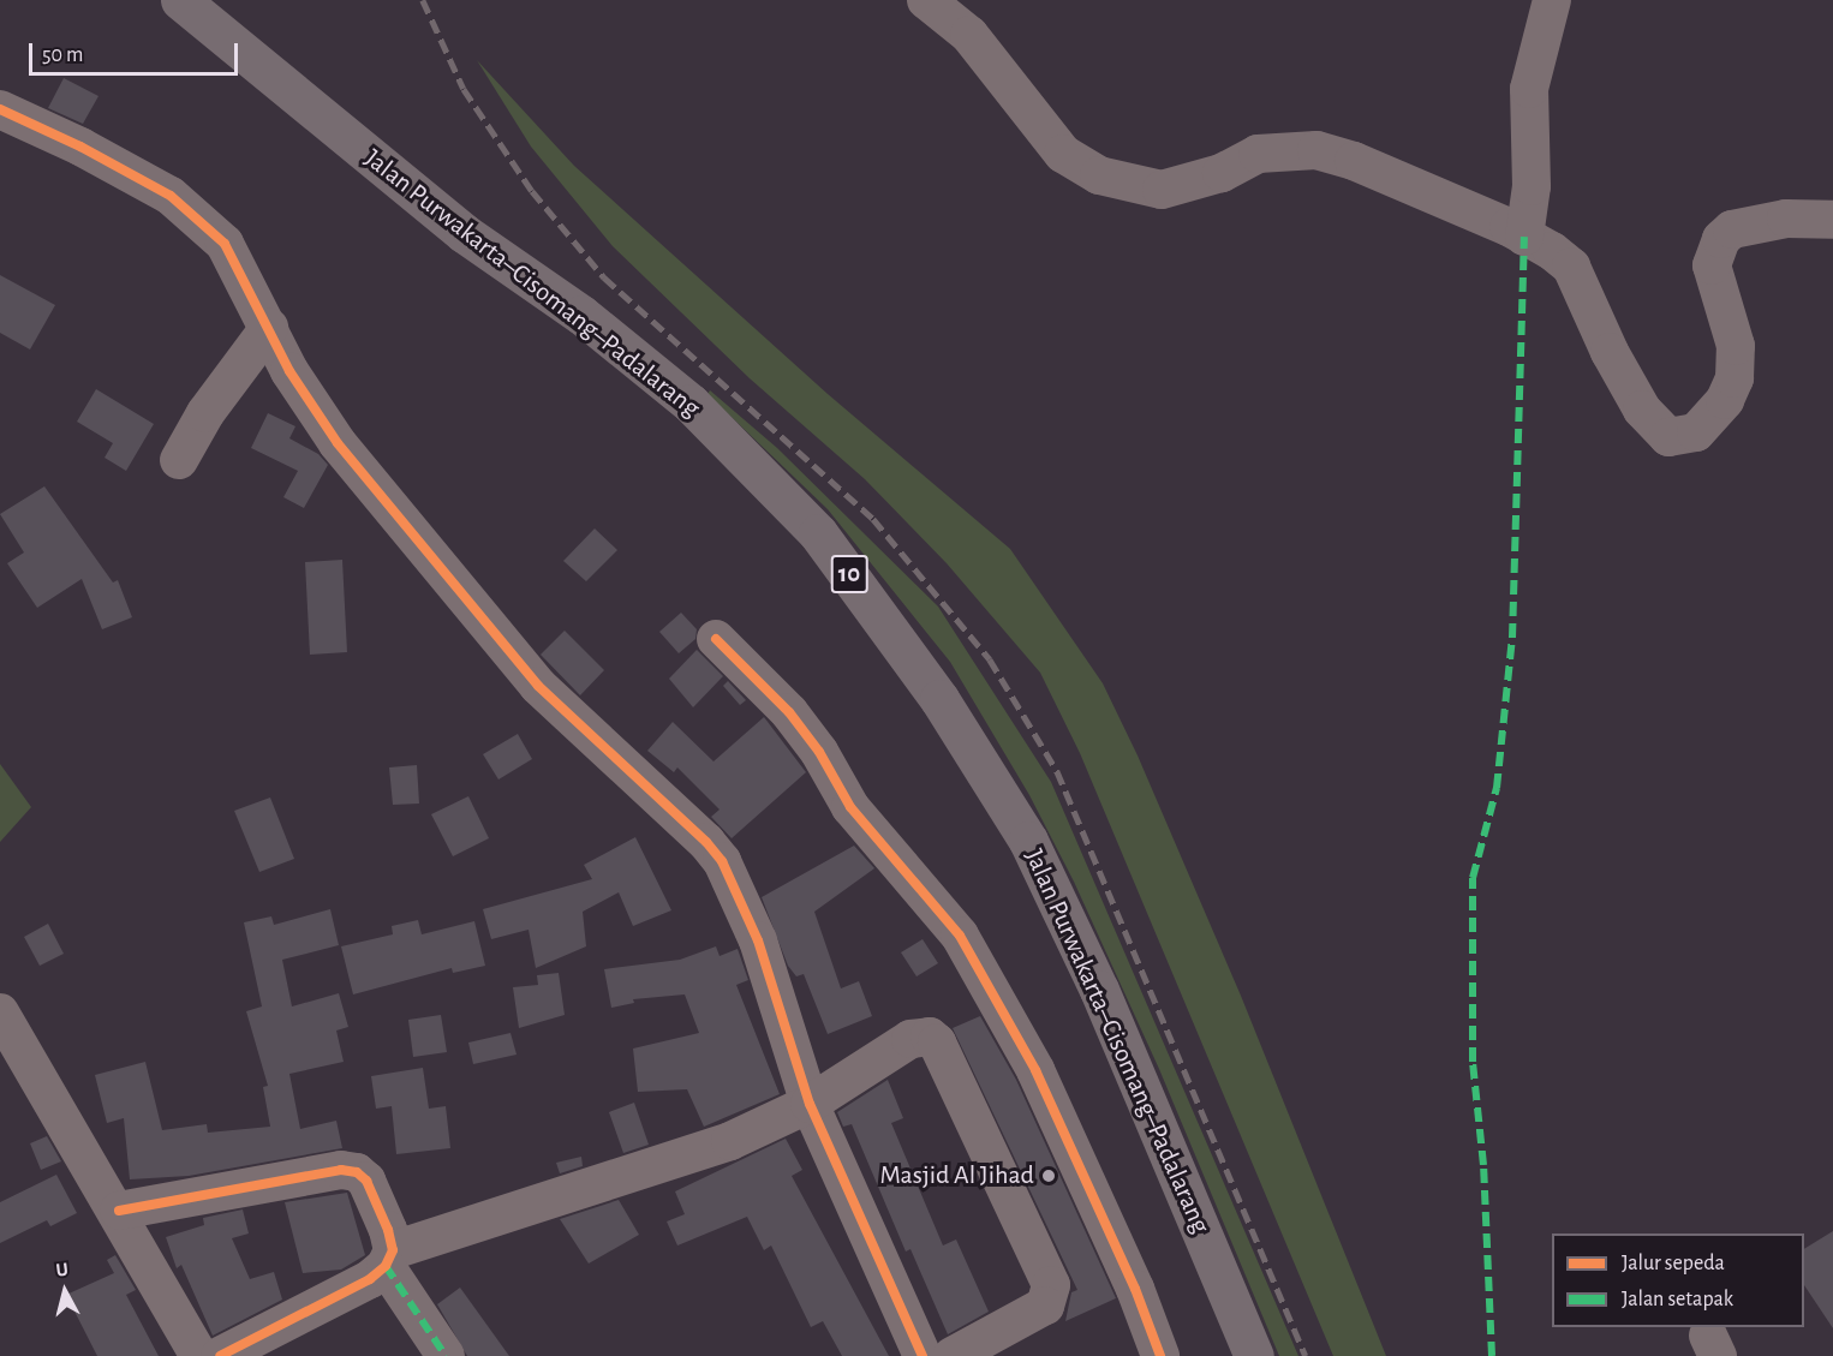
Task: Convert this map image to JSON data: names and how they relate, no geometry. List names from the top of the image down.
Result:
{
  "streets": {
    "highway": ["Jalan Purwakarta–Cisomang–Padalarang", "10"]
  },
  "places": ["Masjid Al Jihad"],
  "legend": ["Jalur sepeda", "Jalan setapak"],
  "scale_bar": "50 m",
  "north": "top"
}
